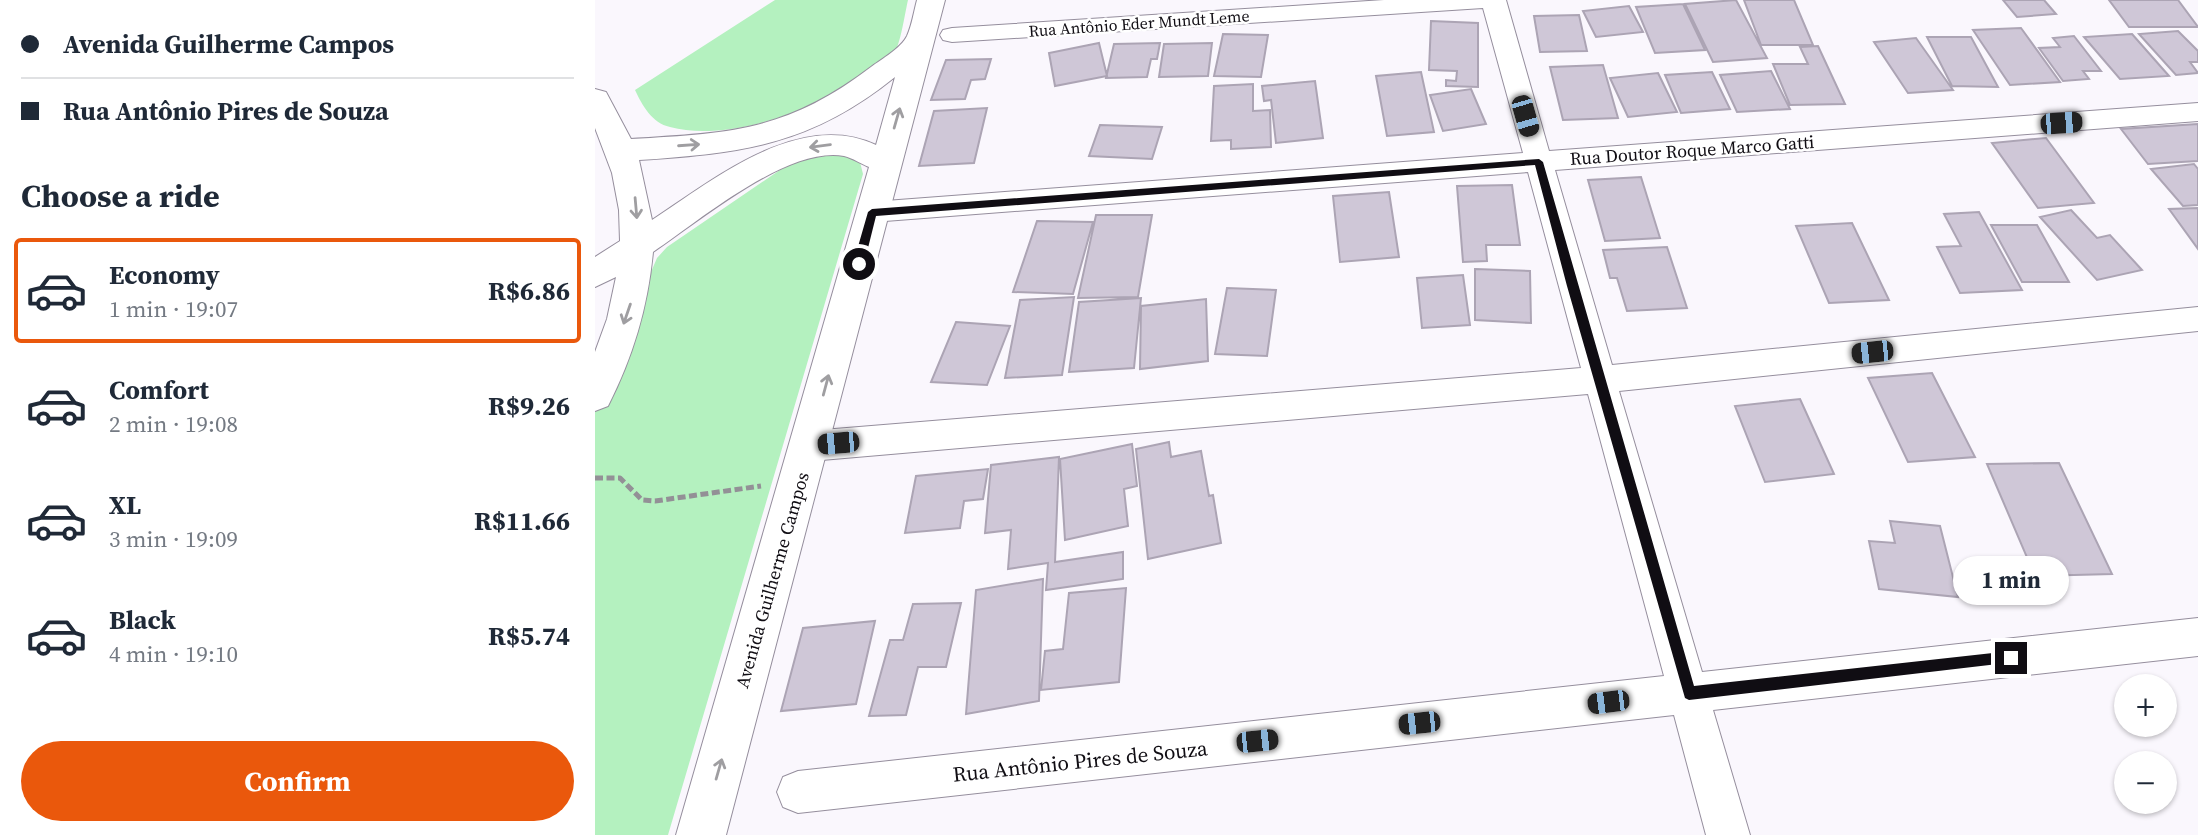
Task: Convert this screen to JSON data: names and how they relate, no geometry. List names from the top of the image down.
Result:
{
  "streets": {
    "main road": ["Avenida Guilherme Campos"],
    "street": ["Rua Antônio Eder Mundt Leme", "Rua Doutor Roque Marco Gatti", "Rua Antônio Pires de Souza"]
  },
  "crossings": [
    ["Rua Antônio Eder Mundt Leme", "Avenida Guilherme Campos"],
    ["Rua Doutor Roque Marco Gatti", "Avenida Guilherme Campos"]
  ],
  "one_way": ["Avenida Guilherme Campos"],
  "page": {
    "banner": ["Avenida Guilherme Campos", "Rua Antônio Pires de Souza"],
    "heading": "Choose a ride",
    "list": [
      {
        "name": "Economy",
        "note": "1 min · 19:07",
        "value": "R$6.86"
      },
      {
        "name": "Comfort",
        "note": "2 min · 19:08",
        "value": "R$9.26"
      },
      {
        "name": "XL",
        "note": "3 min · 19:09",
        "value": "R$11.66"
      },
      {
        "name": "Black",
        "note": "4 min · 19:10",
        "value": "R$5.74"
      }
    ],
    "bubble": "1 min",
    "map_buttons": ["+", "−"],
    "buttons": "Confirm"
  }
}
